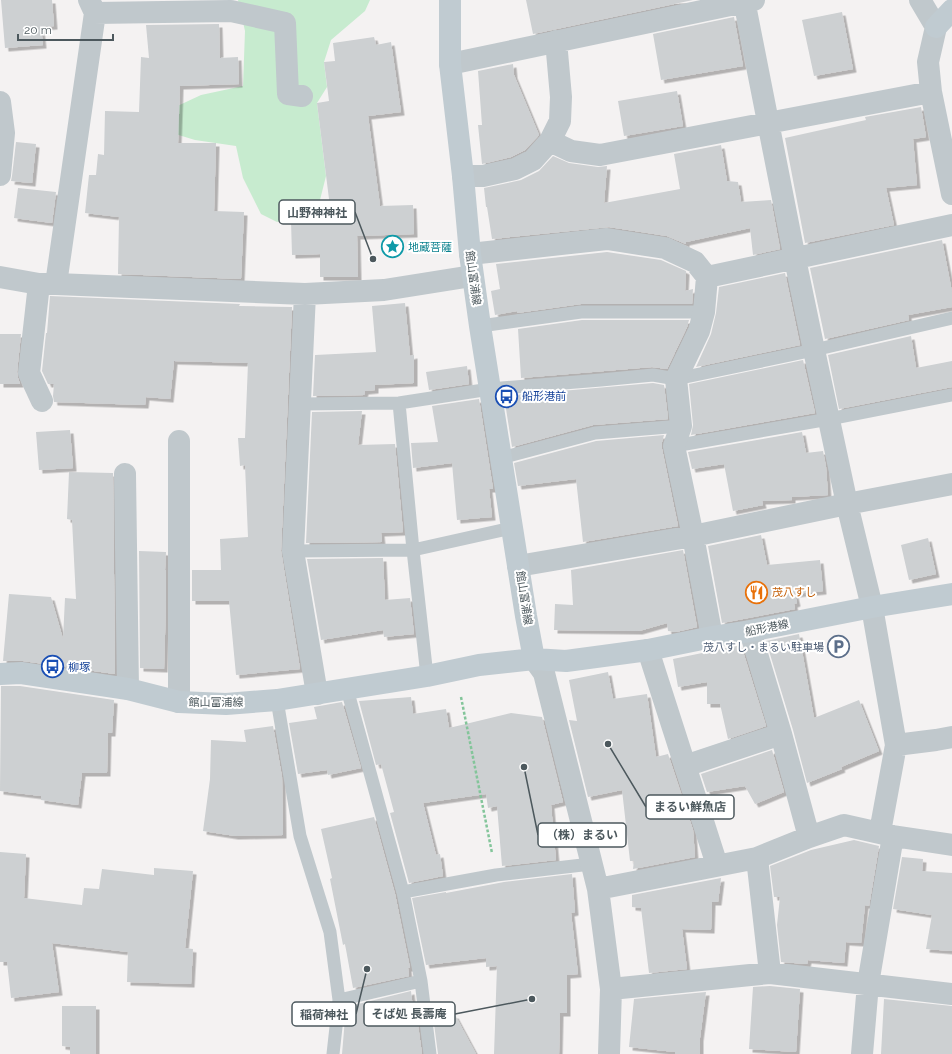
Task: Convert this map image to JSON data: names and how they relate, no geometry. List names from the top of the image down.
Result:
{
  "streets": {
    "main road": ["館山富浦線", "船形港線"]
  },
  "crossings": [
    ["館山富浦線", "船形港線"]
  ],
  "places": {
    "place": ["地蔵菩薩"],
    "other": [
      "山野神神社",
      "まるい鮮魚店",
      "（株）まるい",
      "稲荷神社",
      "そば処 長壽庵"
    ],
    "bus stop": ["船形港前", "柳塚"],
    "restaurant": ["茂八すし"],
    "parking": ["茂八すし・まるい駐車場"]
  },
  "scale_bar": "20 m"
}
